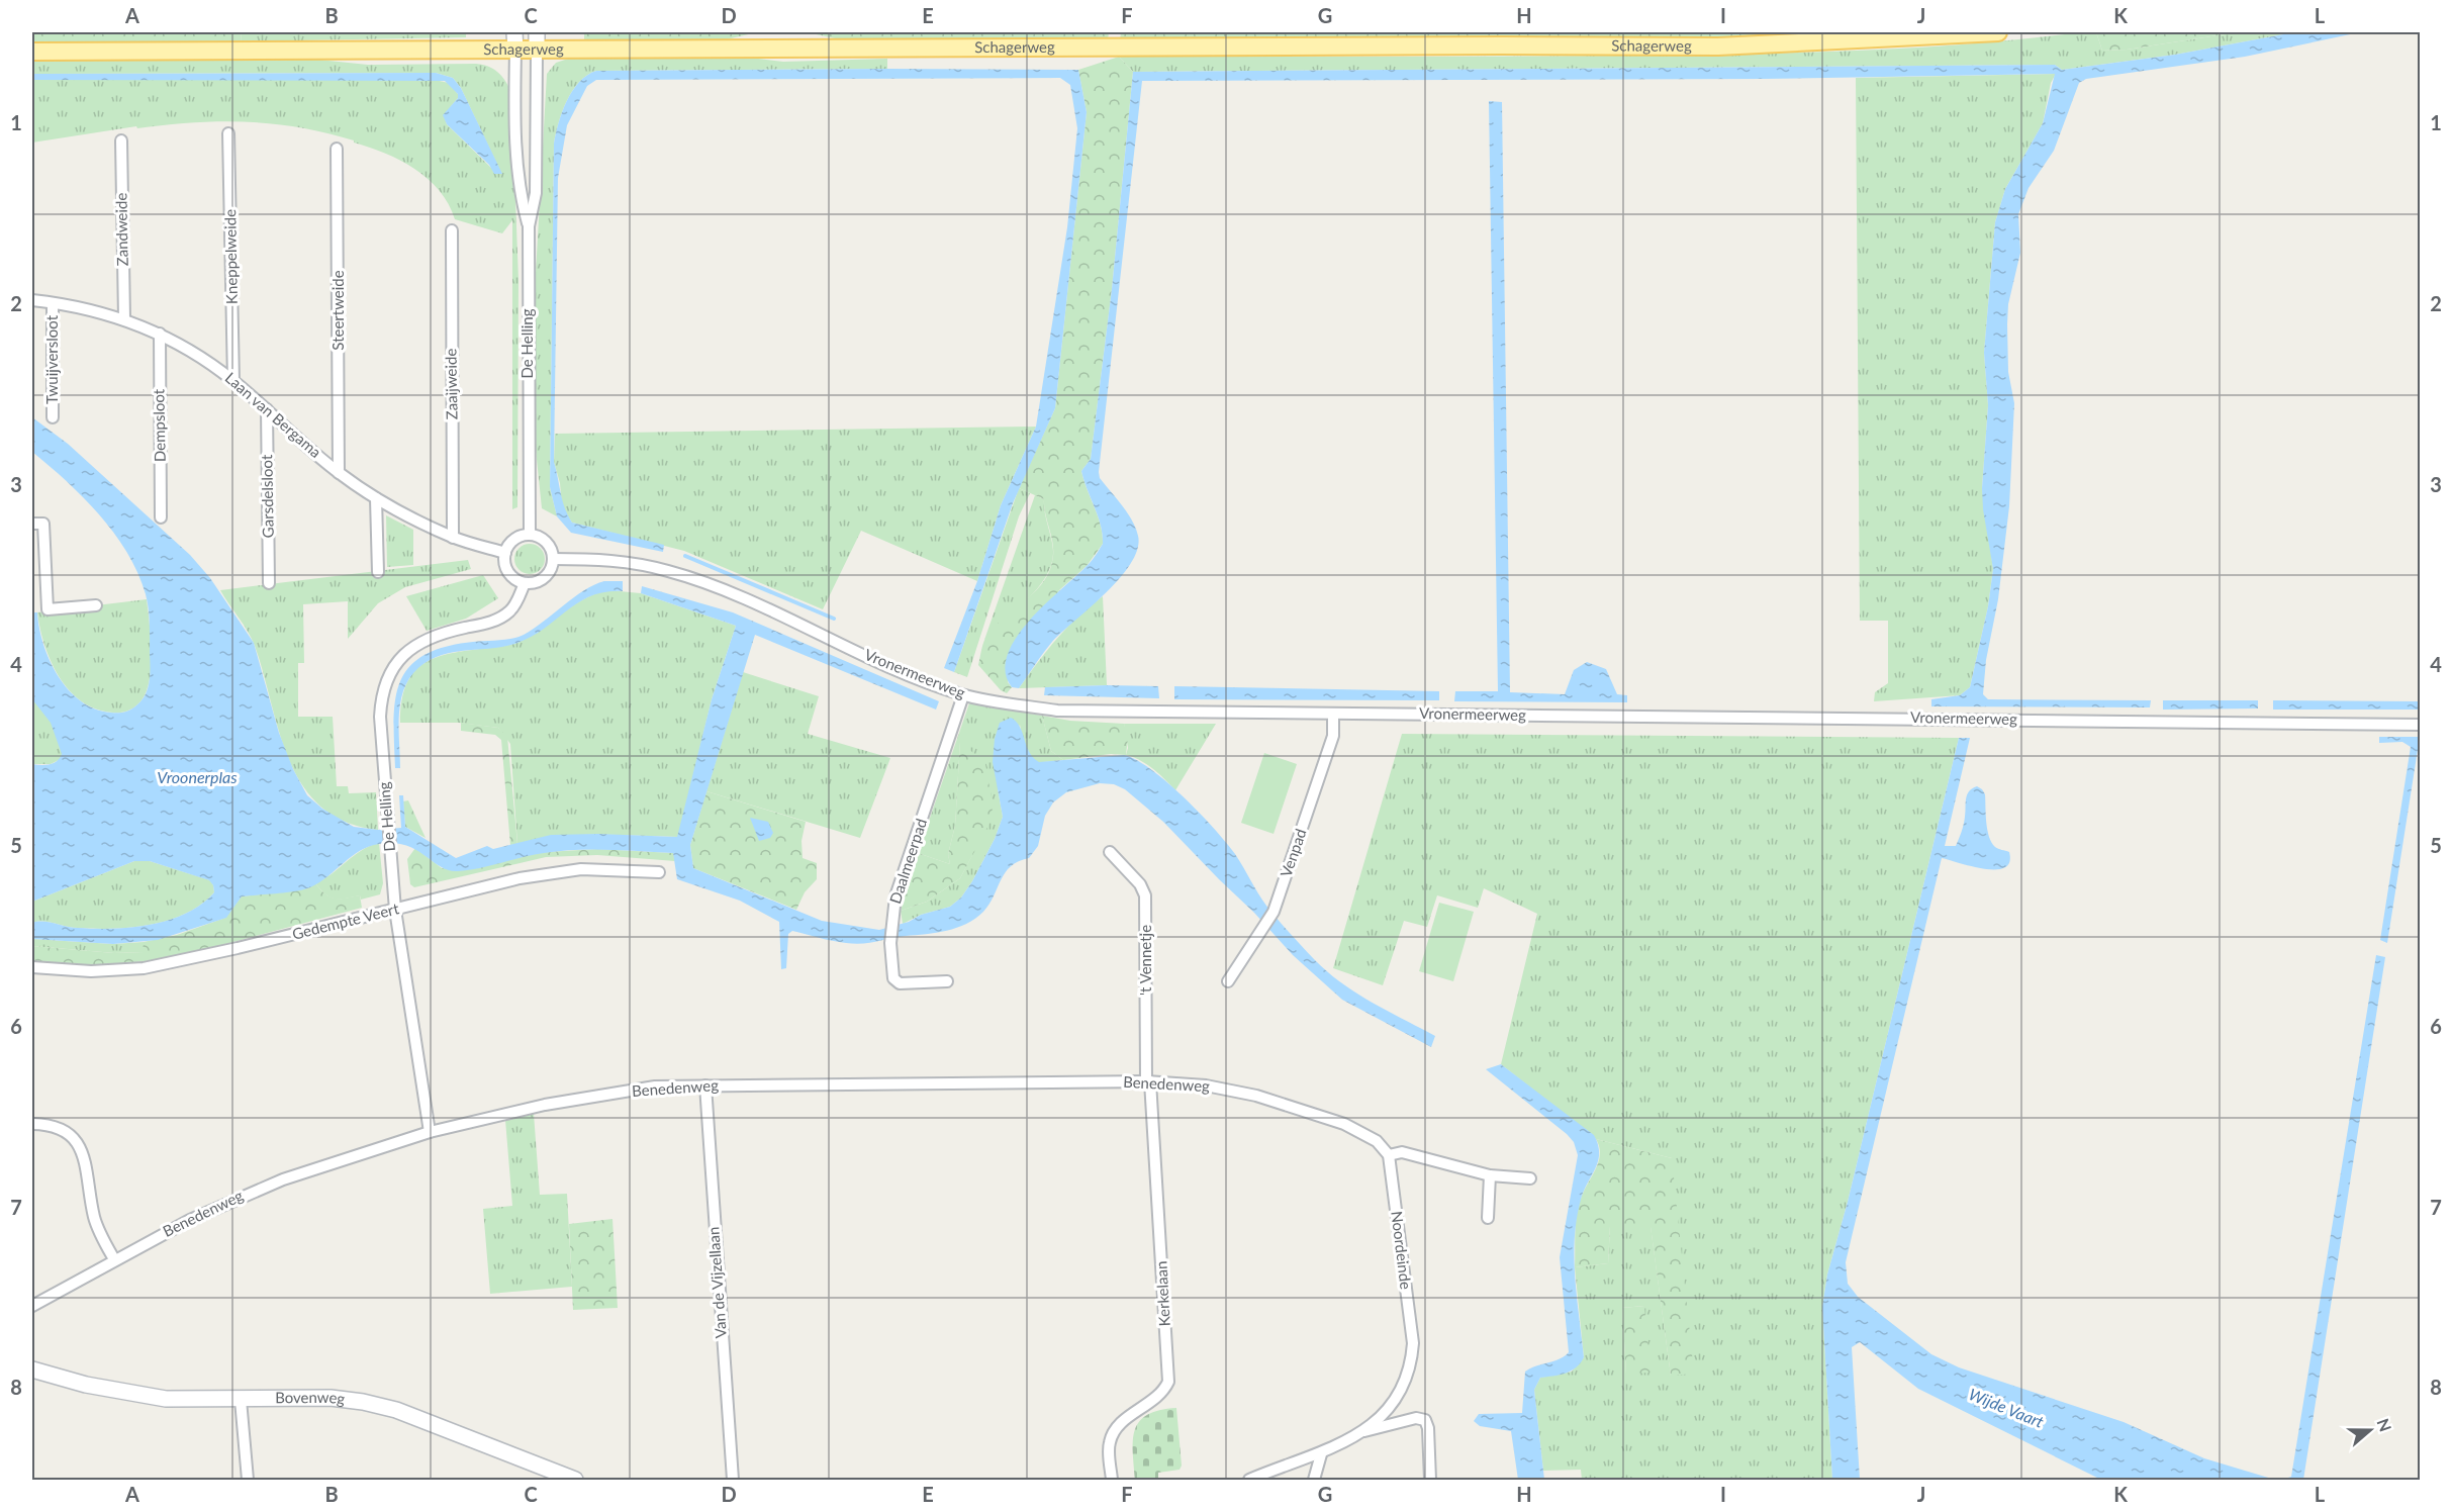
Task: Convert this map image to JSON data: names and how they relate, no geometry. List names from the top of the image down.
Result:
{
  "streets": {
    "main road": ["Schagerweg"],
    "street": [
      "Zandweide",
      "Kneppelweide",
      "Steertweide",
      "De Helling",
      "Twuijversloot",
      "Zaaijweide",
      "Laan van Bergama",
      "Dempsloot",
      "Garsdelsloot",
      "Vronermeerweg",
      "Venpad",
      "Daalmeerpad",
      "Gedempte Veert",
      "'t Vennetje",
      "Benedenweg",
      "Noordeinde",
      "Van de Vijzellaan",
      "Kerkelaan",
      "Bovenweg"
    ]
  },
  "crossings": [
    ["Schagerweg", "De Helling"],
    ["Zandweide", "Laan van Bergama"],
    ["Kneppelweide", "Laan van Bergama"],
    ["Steertweide", "Laan van Bergama"],
    ["De Helling", "Laan van Bergama"],
    ["De Helling", "Vronermeerweg"],
    ["De Helling", "Gedempte Veert"],
    ["De Helling", "Benedenweg"],
    ["Twuijversloot", "Laan van Bergama"],
    ["Zaaijweide", "Laan van Bergama"],
    ["Laan van Bergama", "Dempsloot"],
    ["Laan van Bergama", "Garsdelsloot"],
    ["Laan van Bergama", "Vronermeerweg"],
    ["Vronermeerweg", "Venpad"],
    ["Vronermeerweg", "Daalmeerpad"],
    ["'t Vennetje", "Benedenweg"],
    ["'t Vennetje", "Kerkelaan"],
    ["Benedenweg", "Noordeinde"],
    ["Benedenweg", "Van de Vijzellaan"],
    ["Benedenweg", "Kerkelaan"]
  ],
  "water": ["Vroonerplas", "Wijde Vaart"],
  "north": "right",
  "grid": {
    "columns": [
      "A",
      "B",
      "C",
      "D",
      "E",
      "F",
      "G",
      "H",
      "I",
      "J",
      "K",
      "L"
    ],
    "rows": [
      "1",
      "2",
      "3",
      "4",
      "5",
      "6",
      "7",
      "8"
    ]
  }
}
